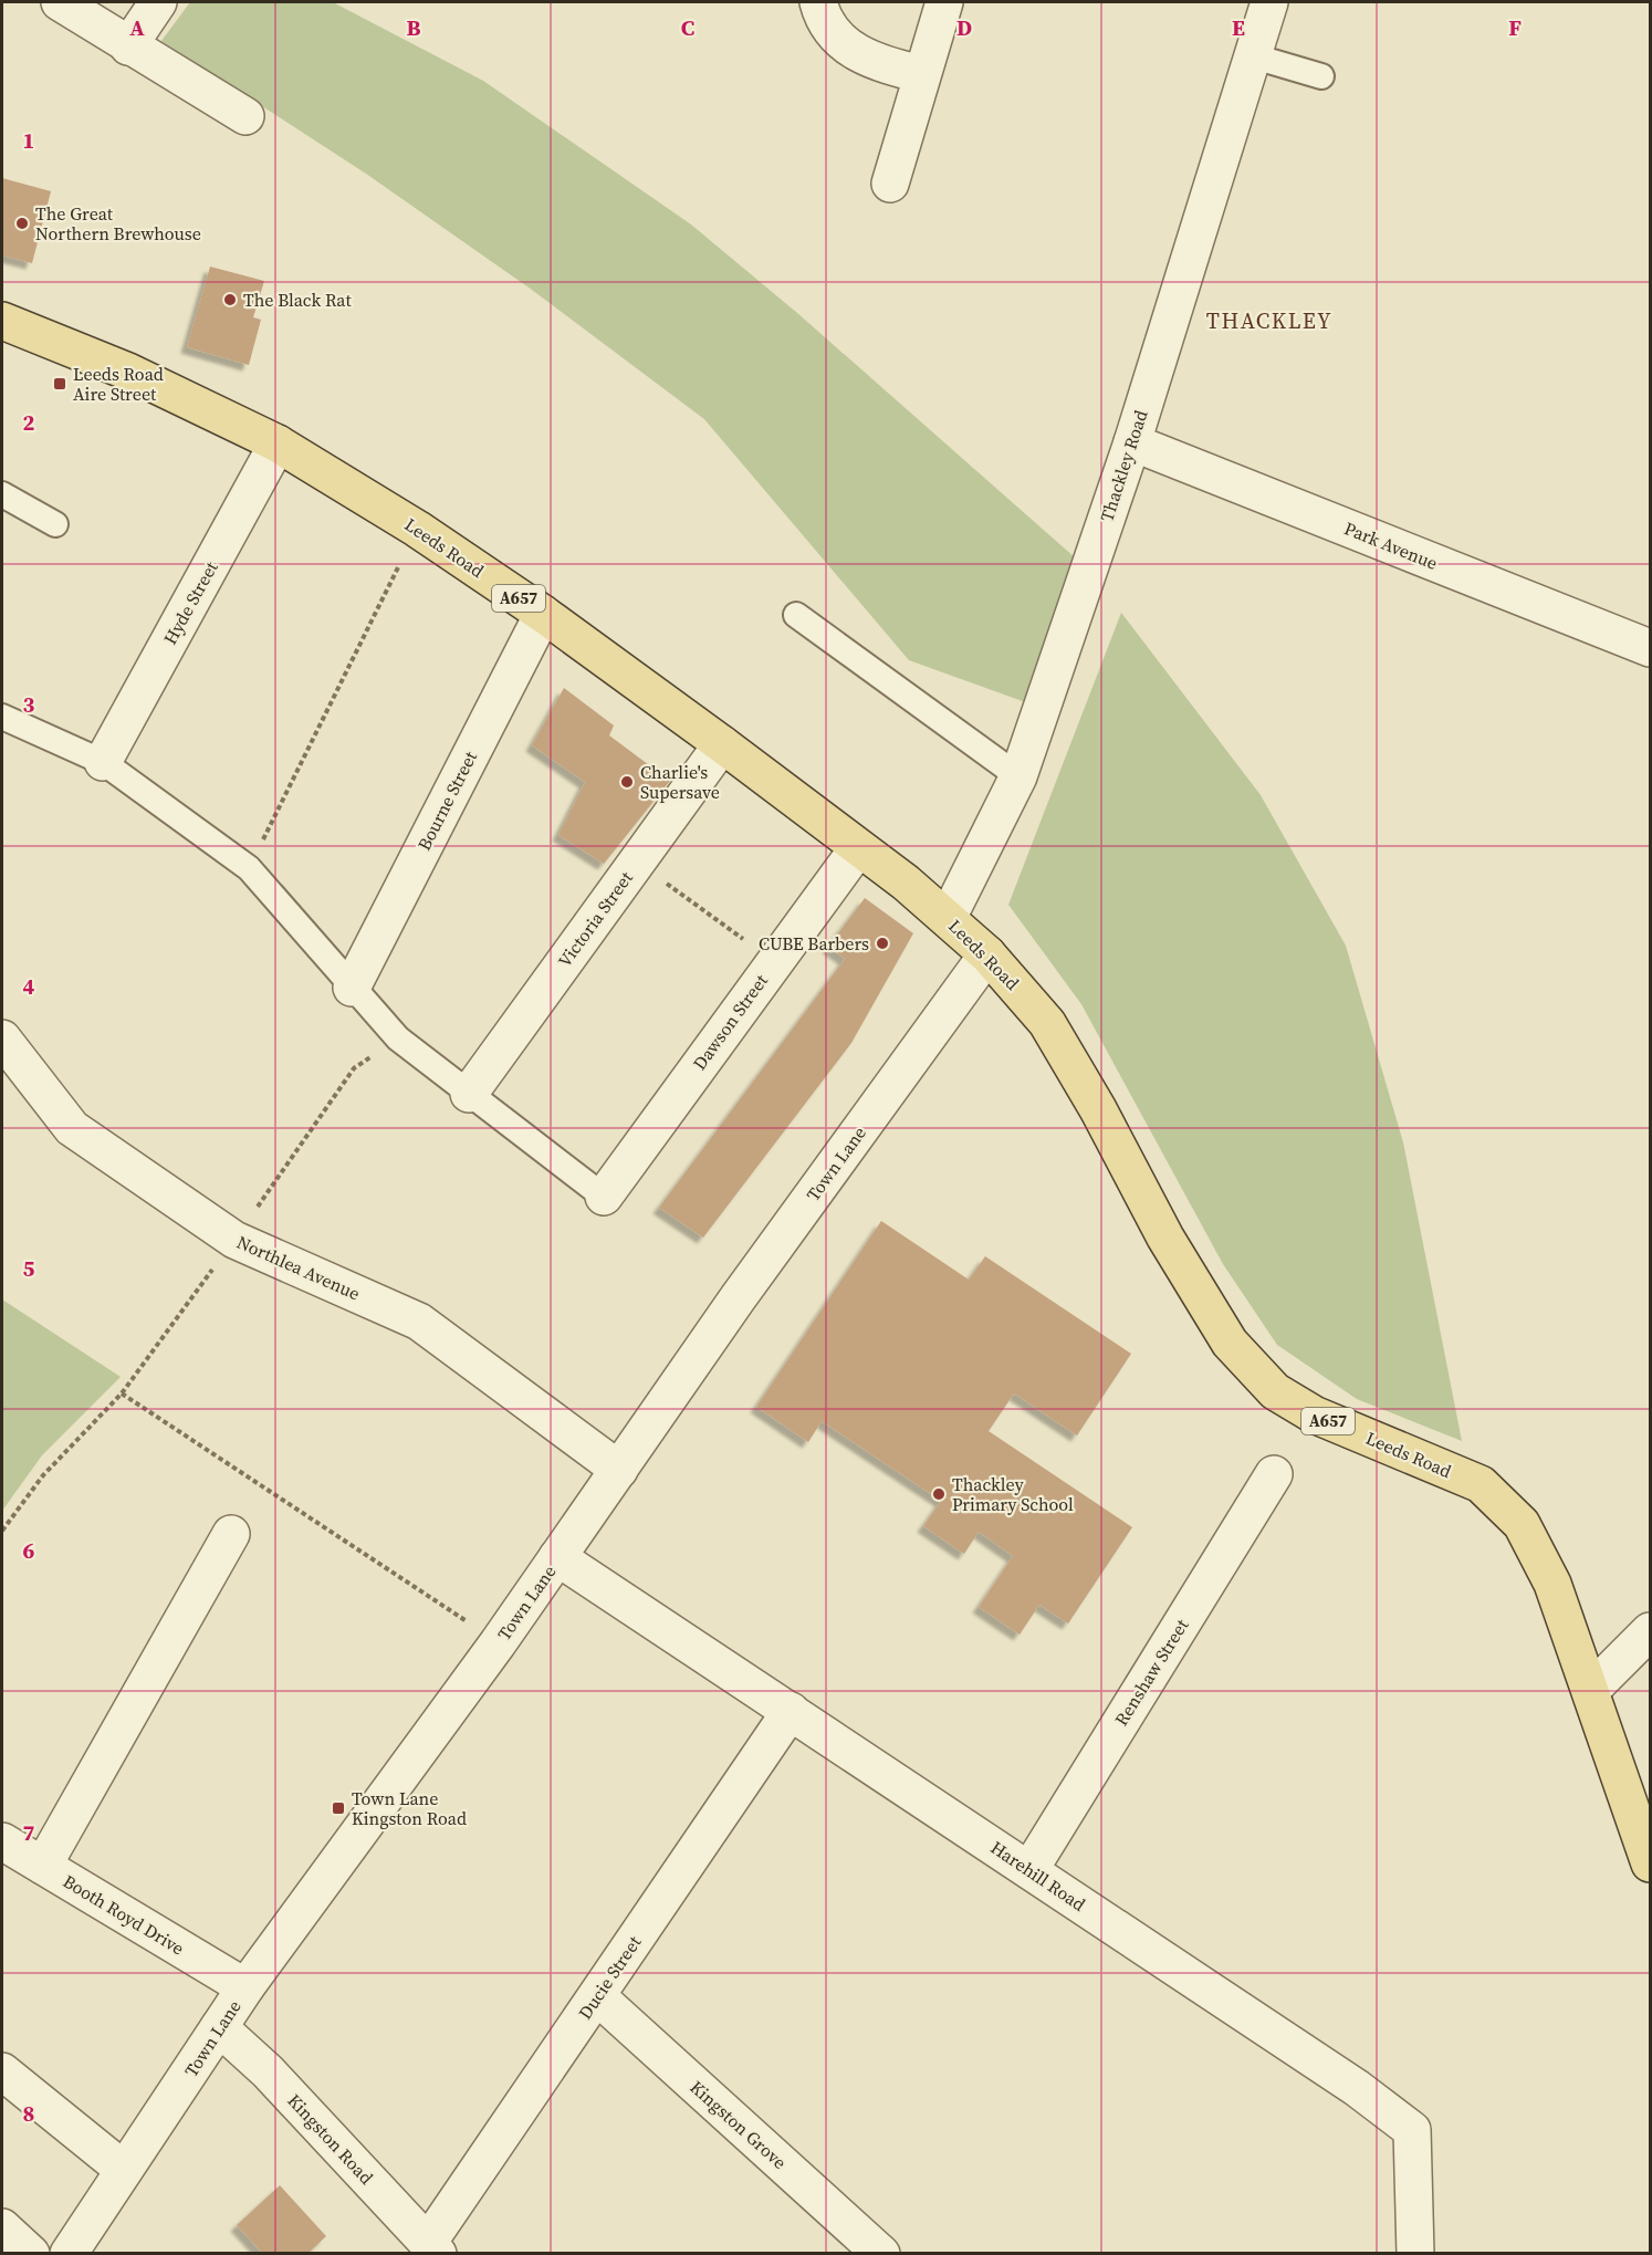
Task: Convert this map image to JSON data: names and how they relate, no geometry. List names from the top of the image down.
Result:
{
  "streets": {
    "main road": ["Leeds Road", "A657"],
    "street": [
      "Thackley Road",
      "Park Avenue",
      "Hyde Street",
      "Bourne Street",
      "Victoria Street",
      "Dawson Street",
      "Town Lane",
      "Northlea Avenue",
      "Renshaw Street",
      "Harehill Road",
      "Booth Royd Drive",
      "Ducie Street",
      "Kingston Grove",
      "Kingston Road"
    ]
  },
  "crossings": [
    ["Thackley Road", "Park Avenue"],
    ["Thackley Road", "Leeds Road"],
    ["Leeds Road", "Hyde Street"],
    ["Leeds Road", "Bourne Street"],
    ["Leeds Road", "Victoria Street"],
    ["Leeds Road", "Dawson Street"],
    ["Leeds Road", "Town Lane"],
    ["Town Lane", "Northlea Avenue"],
    ["Town Lane", "Harehill Road"],
    ["Town Lane", "Booth Royd Drive"],
    ["Town Lane", "Kingston Road"],
    ["Renshaw Street", "Harehill Road"],
    ["Harehill Road", "Ducie Street"],
    ["Ducie Street", "Kingston Grove"],
    ["Ducie Street", "Kingston Road"]
  ],
  "districts": ["THACKLEY"],
  "places": {
    "other": [
      "The Great Northern Brewhouse",
      "The Black Rat",
      "Charlie's Supersave",
      "CUBE Barbers",
      "Thackley Primary School"
    ],
    "transit": ["Leeds Road Aire Street", "Town Lane Kingston Road"]
  },
  "grid": {
    "columns": [
      "A",
      "B",
      "C",
      "D",
      "E",
      "F"
    ],
    "rows": [
      "1",
      "2",
      "3",
      "4",
      "5",
      "6",
      "7",
      "8"
    ]
  }
}
